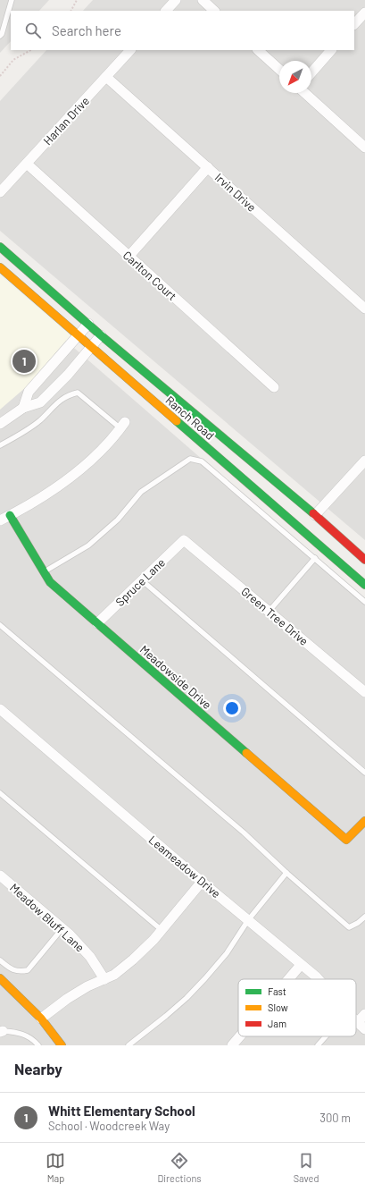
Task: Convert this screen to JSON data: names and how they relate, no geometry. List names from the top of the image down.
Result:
{
  "streets": {
    "main road": ["Ranch Road", "Meadowside Drive"],
    "street": [
      "Harlan Drive",
      "Irvin Drive",
      "Carlton Court",
      "Spruce Lane",
      "Green Tree Drive",
      "Leameadow Drive",
      "Meadow Bluff Lane"
    ]
  },
  "crossings": [
    ["Harlan Drive", "Irvin Drive"],
    ["Harlan Drive", "Carlton Court"],
    ["Spruce Lane", "Green Tree Drive"],
    ["Spruce Lane", "Meadowside Drive"]
  ],
  "legend": ["Fast", "Slow", "Jam"],
  "north": "bottom left",
  "page": {
    "search": "Search here",
    "pins": "1",
    "heading": "Nearby",
    "list": [
      {
        "mark": "1",
        "name": "Whitt Elementary School",
        "note": "School · Woodcreek Way",
        "value": "300 m"
      }
    ],
    "nav": ["Map", "Directions", "Saved"]
  }
}
